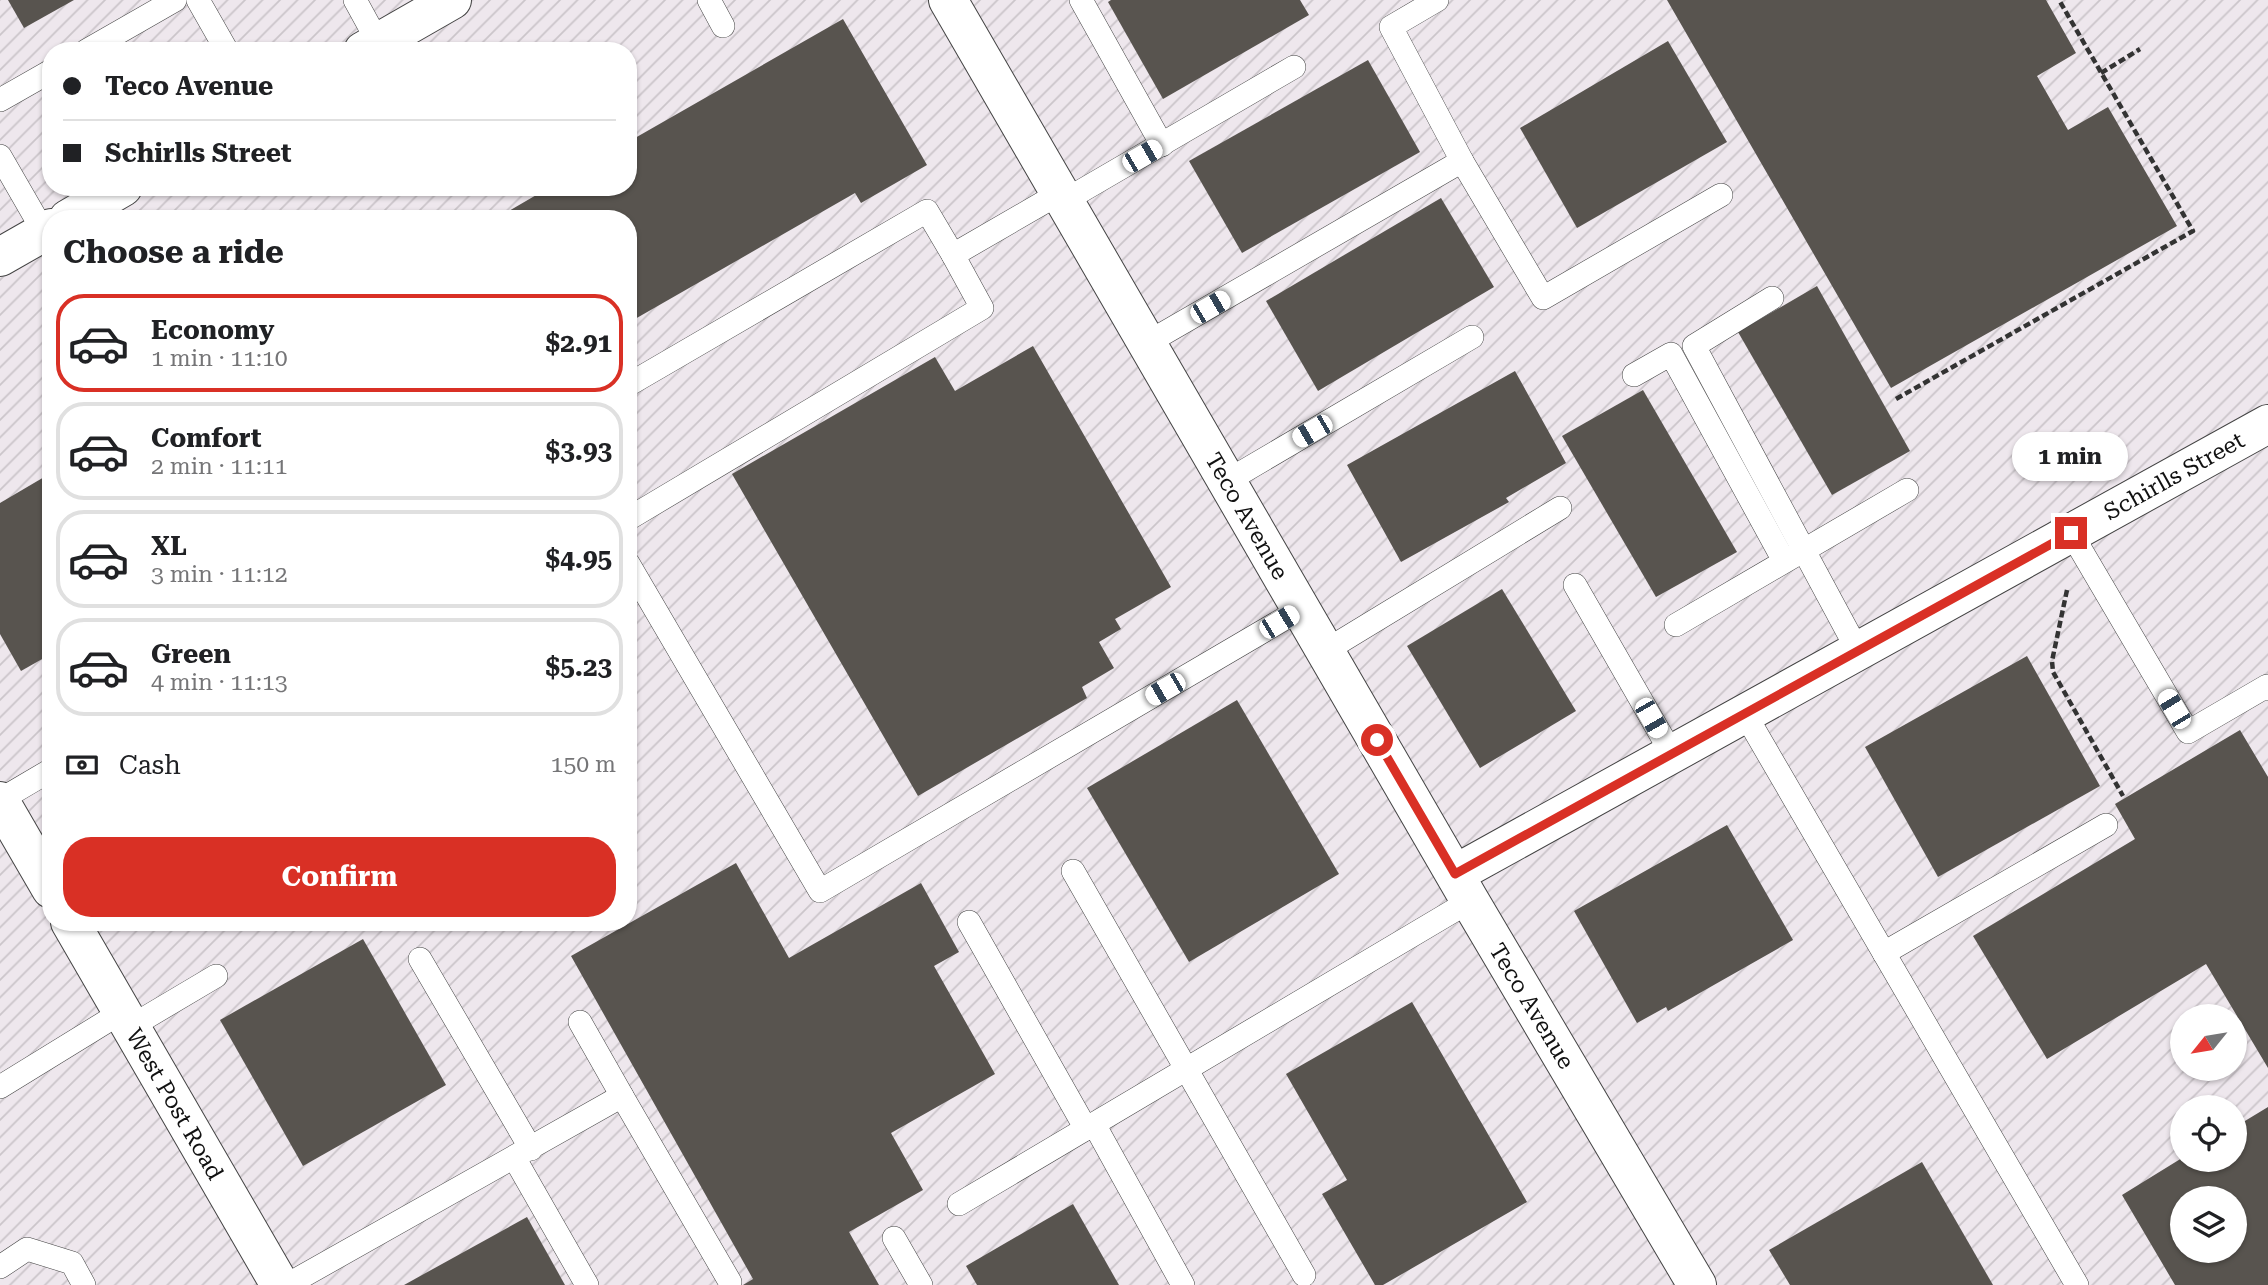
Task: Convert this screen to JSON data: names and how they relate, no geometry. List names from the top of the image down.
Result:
{
  "streets": {
    "street": ["Schirlls Street", "Teco Avenue", "West Post Road"]
  },
  "crossings": [
    ["Schirlls Street", "Teco Avenue"]
  ],
  "north": "bottom left",
  "page": {
    "banner": ["Teco Avenue", "Schirlls Street"],
    "heading": "Choose a ride",
    "list": [
      {
        "name": "Economy",
        "note": "1 min · 11:10",
        "value": "$2.91"
      },
      {
        "name": "Comfort",
        "note": "2 min · 11:11",
        "value": "$3.93"
      },
      {
        "name": "XL",
        "note": "3 min · 11:12",
        "value": "$4.95"
      },
      {
        "name": "Green",
        "note": "4 min · 11:13",
        "value": "$5.23"
      }
    ],
    "bubble": "1 min",
    "pay": ["Cash", "150 m"],
    "buttons": "Confirm"
  }
}
